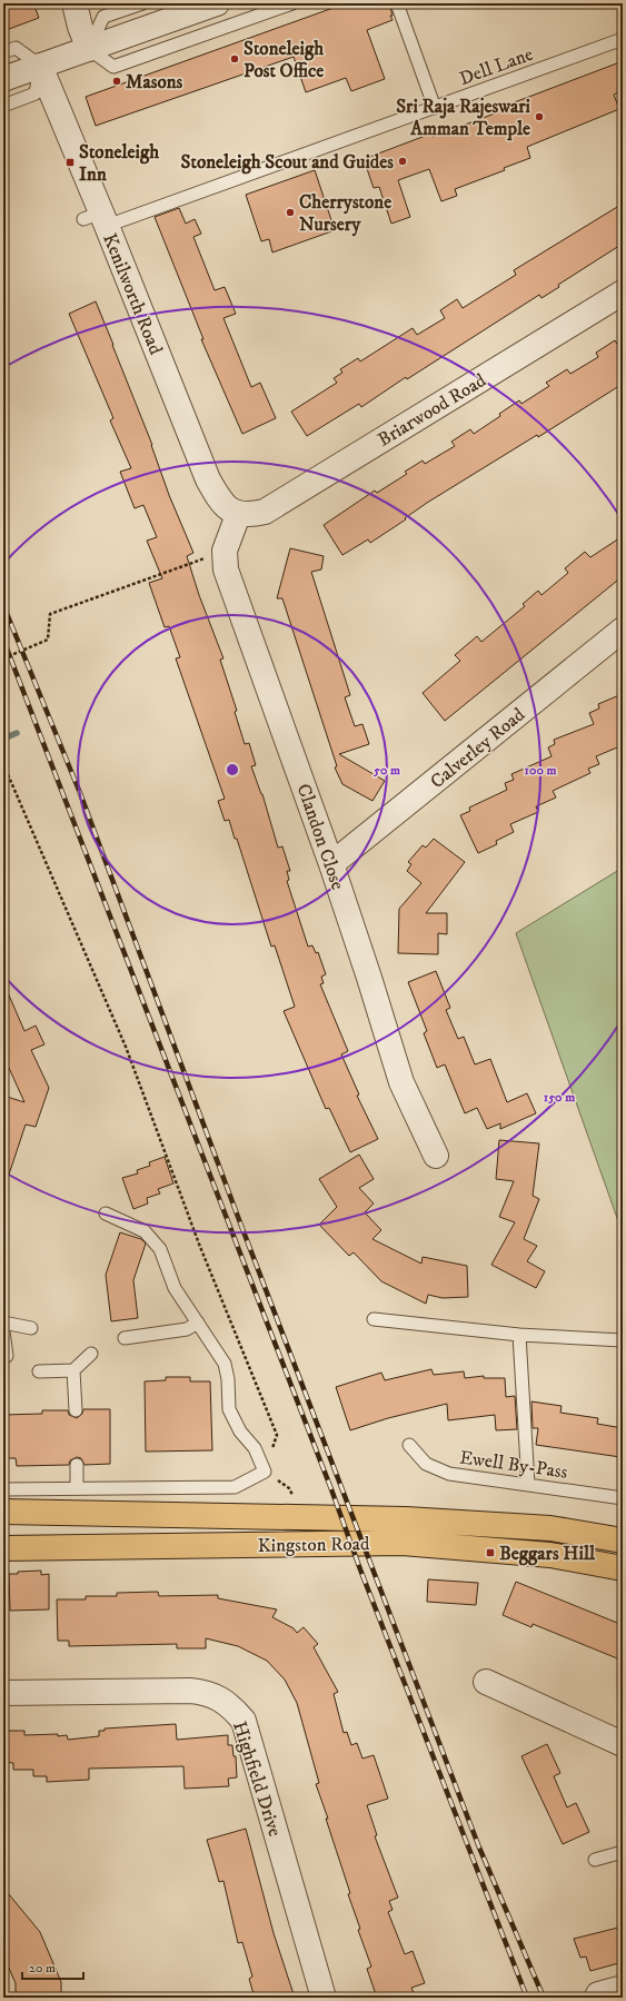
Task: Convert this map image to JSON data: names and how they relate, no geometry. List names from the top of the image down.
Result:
{
  "streets": {
    "highway": ["Kingston Road"],
    "street": [
      "Kenilworth Road",
      "Briarwood Road",
      "Calverley Road",
      "Clandon Close",
      "Highfield Drive"
    ],
    "lane": ["Dell Lane", "Ewell By-Pass"]
  },
  "crossings": [
    ["Dell Lane", "Kenilworth Road"],
    ["Kenilworth Road", "Briarwood Road"],
    ["Kenilworth Road", "Clandon Close"],
    ["Briarwood Road", "Clandon Close"],
    ["Calverley Road", "Clandon Close"]
  ],
  "places": {
    "other": [
      "Stoneleigh Post Office",
      "Masons",
      "Sri Raja Rajeswari Amman Temple",
      "Stoneleigh Scout and Guides",
      "Cherrystone Nursery"
    ],
    "transit": ["Stoneleigh Inn", "Beggars Hill"]
  },
  "scale_bar": "20 m",
  "rings": ["50 m", "100 m", "150 m"]
}
